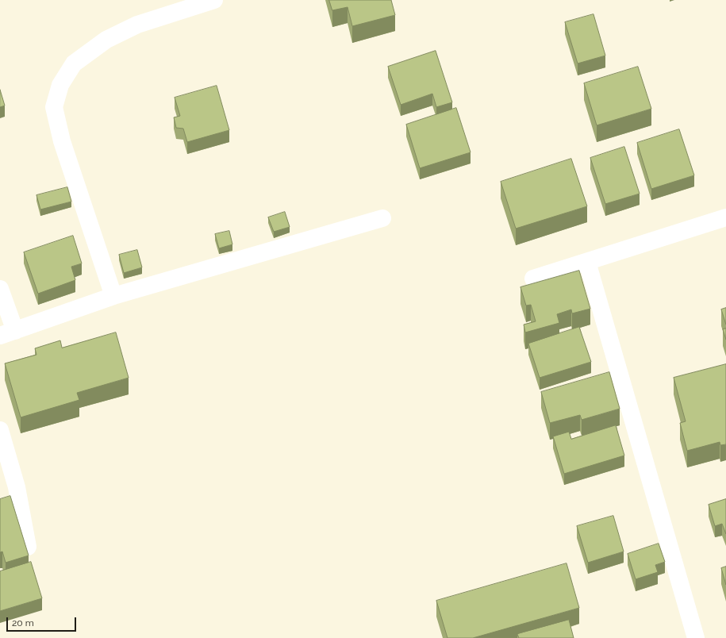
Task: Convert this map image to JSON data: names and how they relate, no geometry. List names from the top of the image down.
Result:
{
  "scale_bar": "20 m"
}
